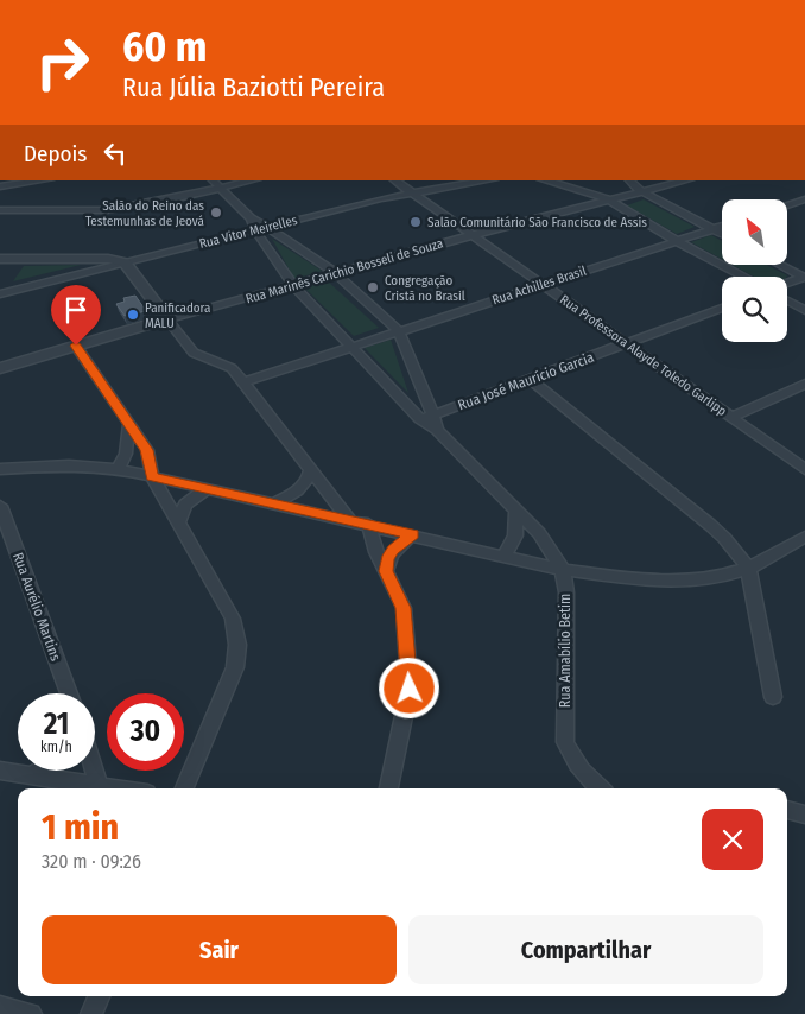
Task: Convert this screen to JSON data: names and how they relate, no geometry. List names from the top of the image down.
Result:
{
  "streets": {
    "street": [
      "Rua Vitor Meirelles",
      "Rua Marinês Carichio Bosseli de Souza",
      "Rua Achilles Brasil",
      "Rua Professora Alayde Toledo Garlipp",
      "Rua José Maurício Garcia",
      "Rua Aurélio Martins",
      "Rua Amabílio Betim"
    ]
  },
  "crossings": [
    ["Rua Vitor Meirelles", "Rua Professora Alayde Toledo Garlipp"],
    ["Rua Vitor Meirelles", "Rua Amabílio Betim"],
    ["Rua Marinês Carichio Bosseli de Souza", "Rua Professora Alayde Toledo Garlipp"],
    ["Rua Marinês Carichio Bosseli de Souza", "Rua Amabílio Betim"],
    ["Rua Achilles Brasil", "Rua Professora Alayde Toledo Garlipp"],
    ["Rua Achilles Brasil", "Rua Amabílio Betim"],
    ["Rua Professora Alayde Toledo Garlipp", "Rua José Maurício Garcia"],
    ["Rua José Maurício Garcia", "Rua Amabílio Betim"]
  ],
  "places": [
    "Salão do Reino das Testemunhas de Jeová",
    "Salão Comunitário São Francisco de Assis",
    "Congregação Cristã no Brasil",
    "Panificadora MALU"
  ],
  "north": "top left",
  "page": {
    "turn": ["60 m", "Rua Júlia Baziotti Pereira"],
    "then": "Depois",
    "speed": "21 km/h",
    "limit": "30",
    "heading": ["1 min", "320 m · 09:26"],
    "buttons": ["Sair", "Compartilhar"]
  }
}
